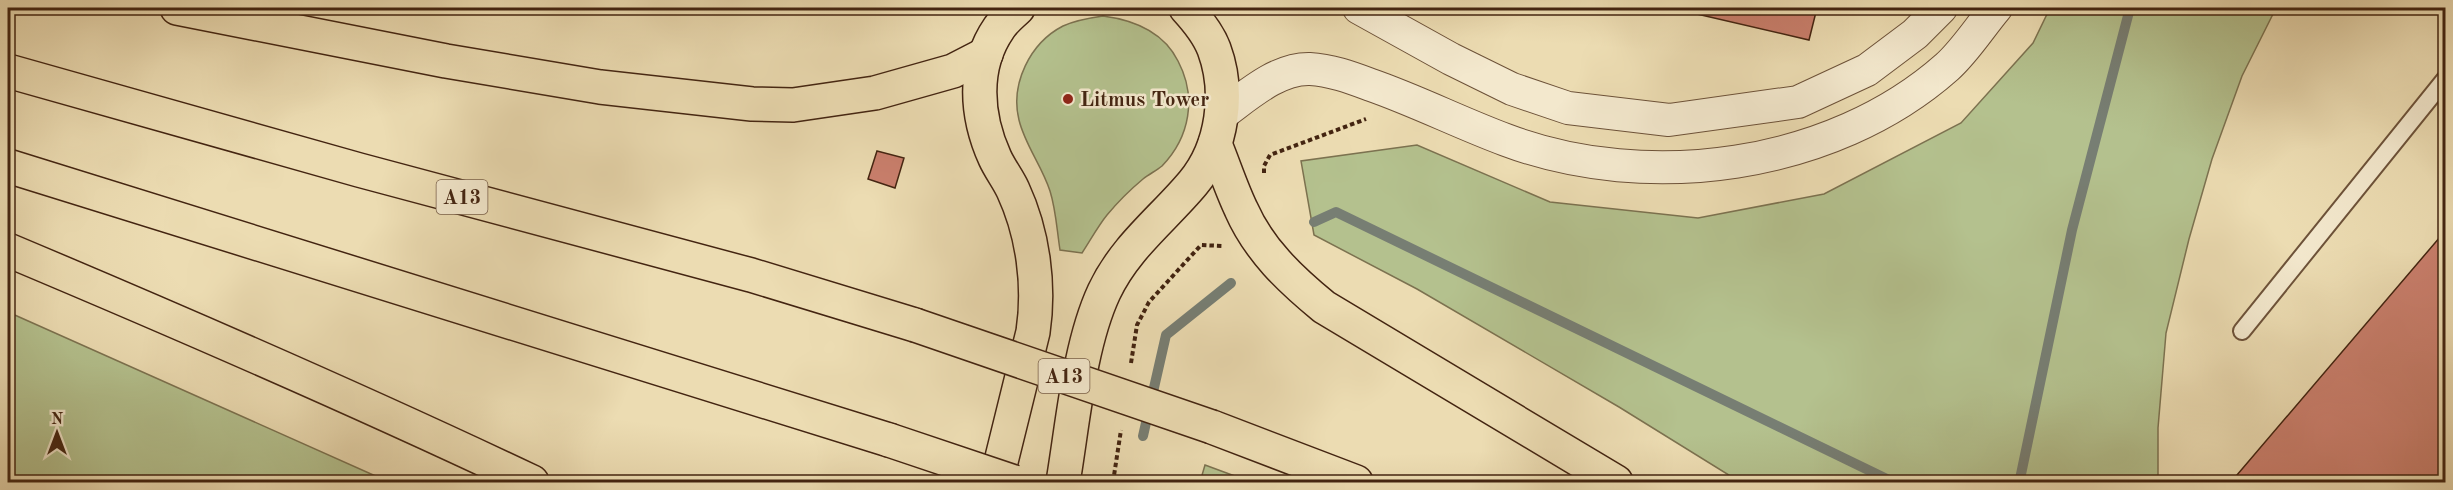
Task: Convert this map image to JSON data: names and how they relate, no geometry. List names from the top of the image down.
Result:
{
  "streets": {
    "main road": ["A13"]
  },
  "places": ["Litmus Tower"],
  "north": "top"
}
